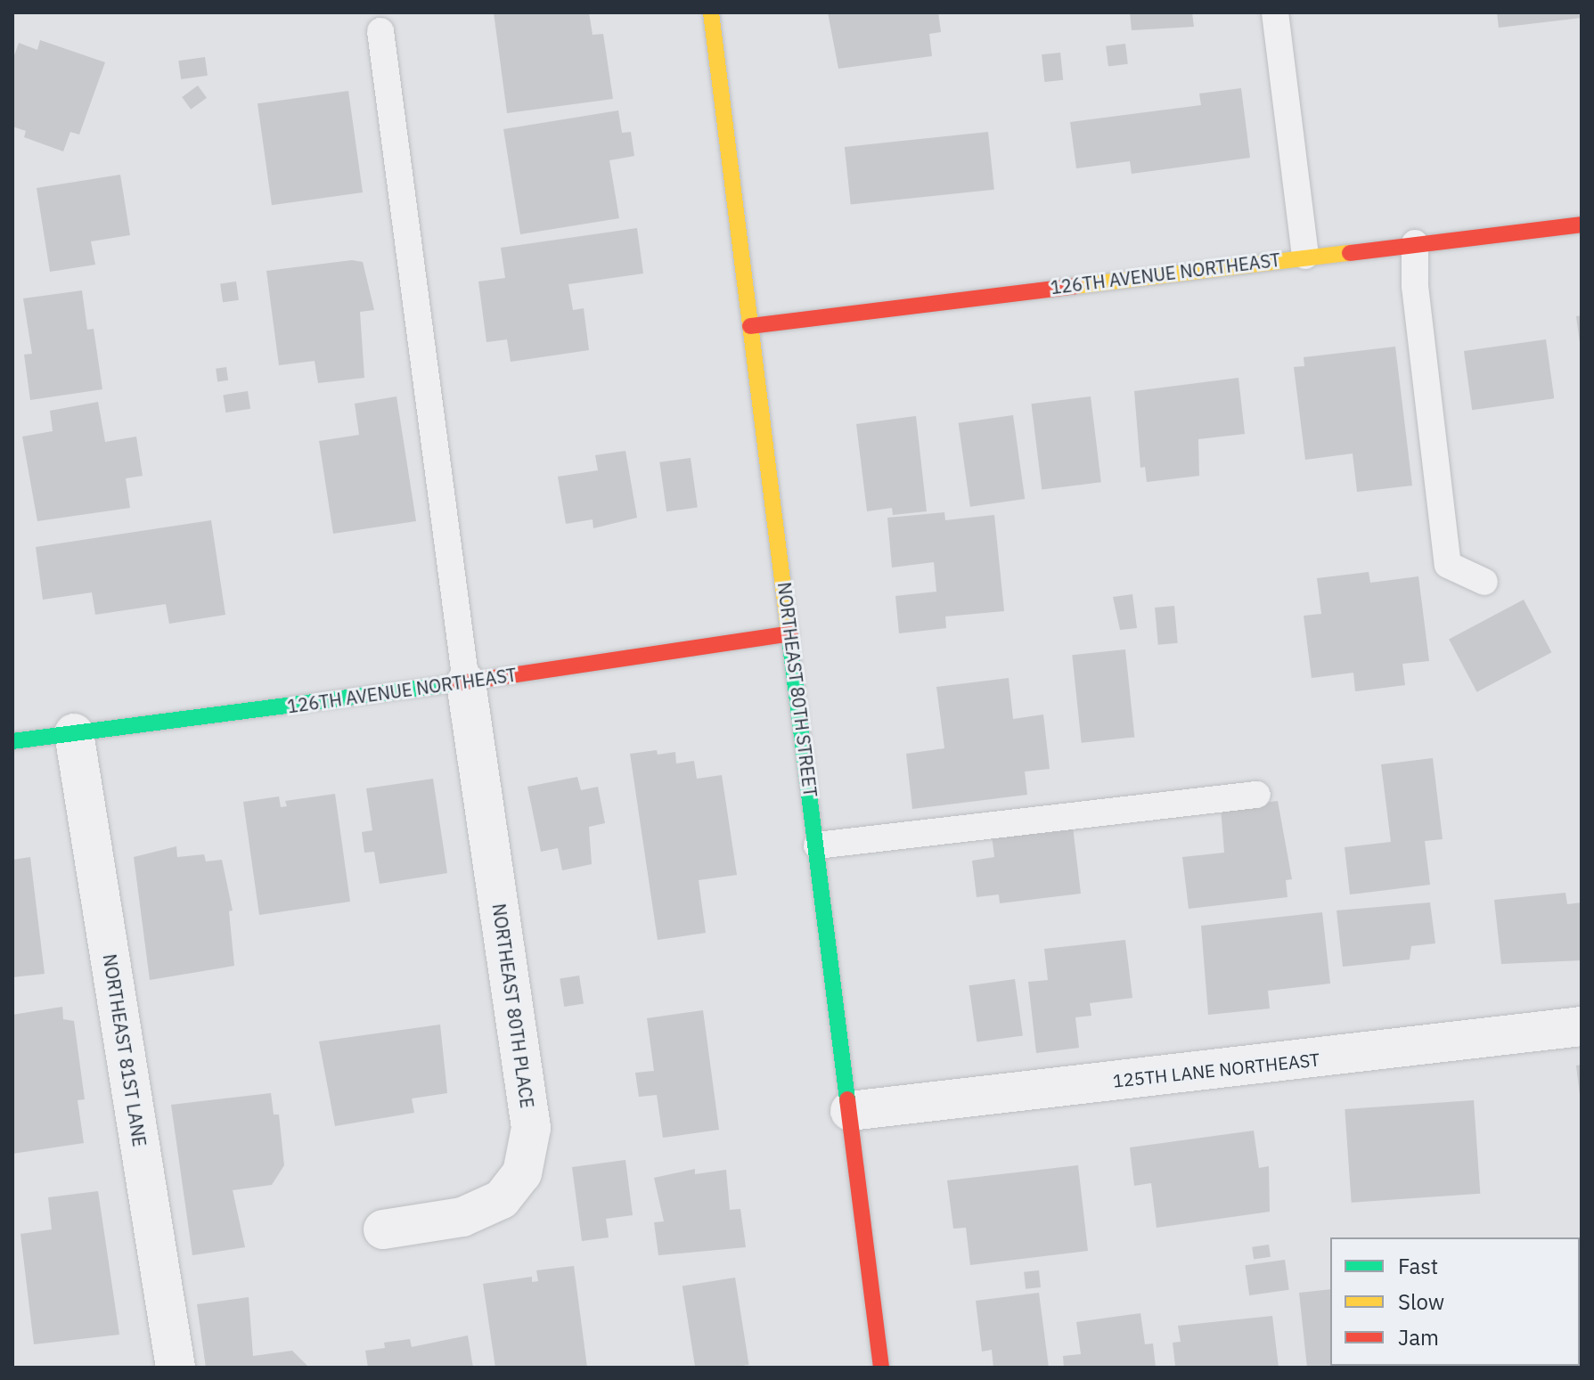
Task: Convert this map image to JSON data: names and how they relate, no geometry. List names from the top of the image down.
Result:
{
  "streets": {
    "street": [
      "126TH AVENUE NORTHEAST",
      "NORTHEAST 80TH STREET",
      "NORTHEAST 80TH PLACE",
      "NORTHEAST 81ST LANE",
      "125TH LANE NORTHEAST"
    ]
  },
  "crossings": [
    ["126TH AVENUE NORTHEAST", "NORTHEAST 80TH STREET"],
    ["126TH AVENUE NORTHEAST", "NORTHEAST 80TH PLACE"],
    ["126TH AVENUE NORTHEAST", "NORTHEAST 81ST LANE"],
    ["NORTHEAST 80TH STREET", "125TH LANE NORTHEAST"]
  ],
  "legend": ["Fast", "Slow", "Jam"]
}
